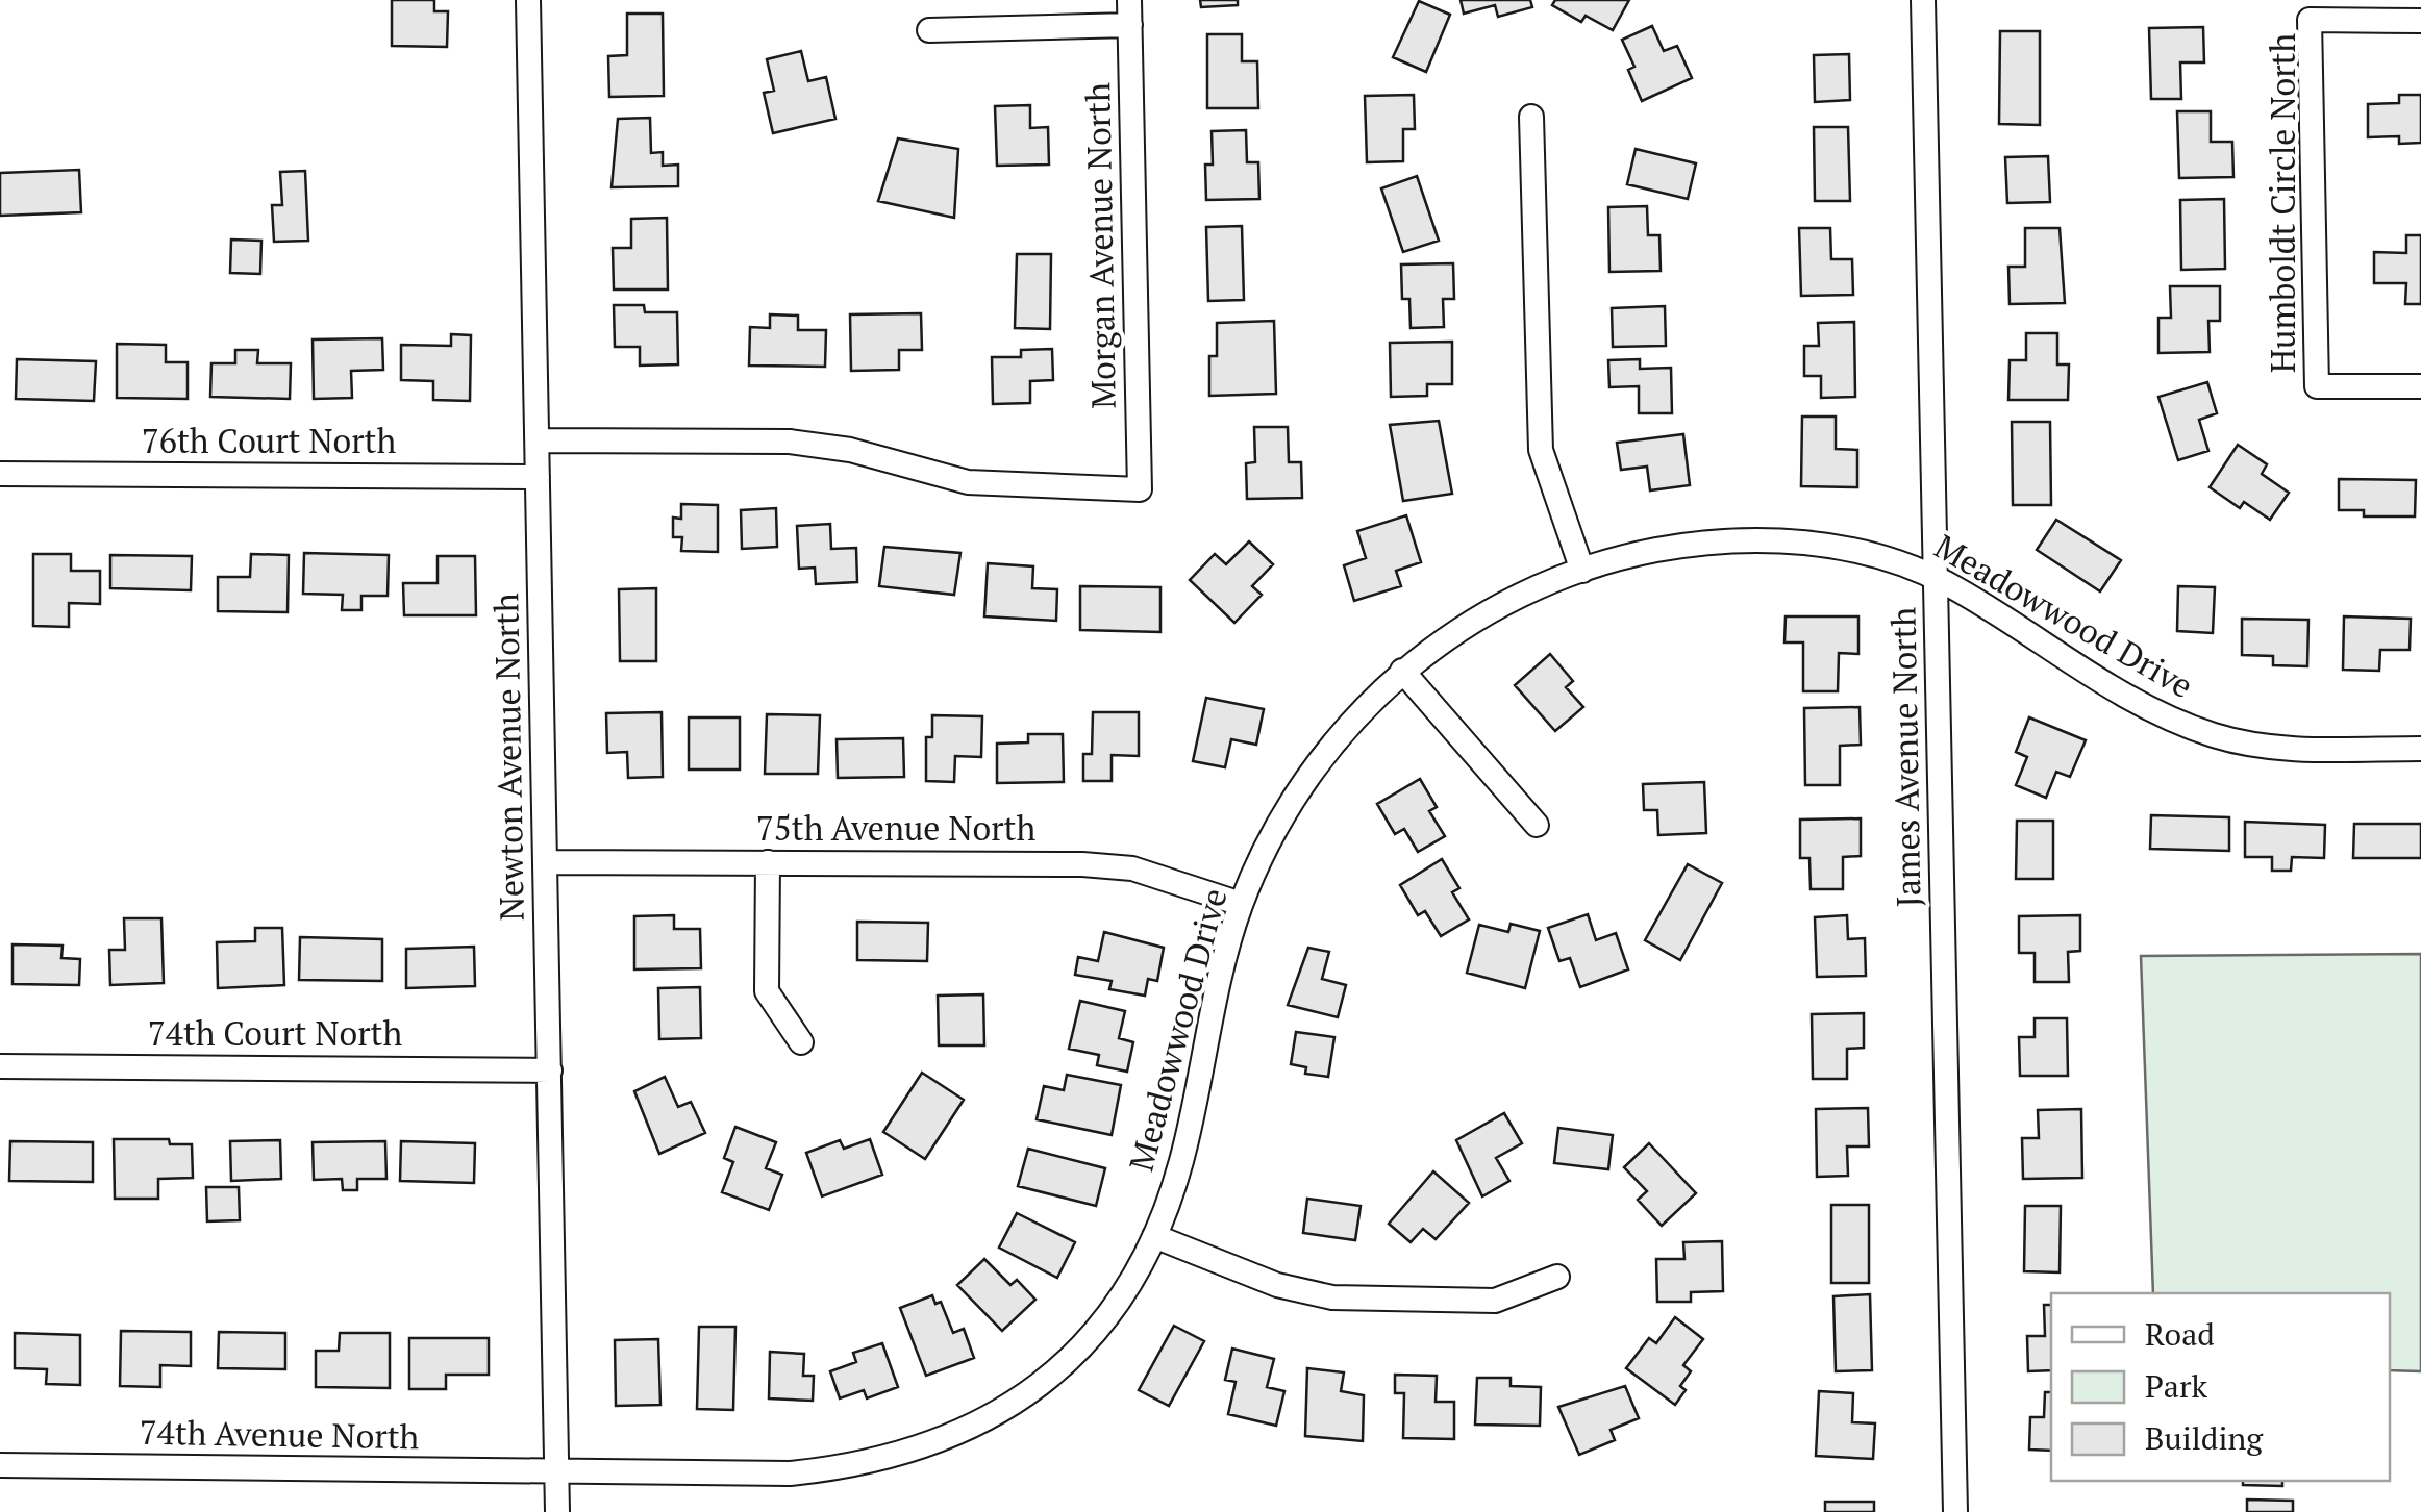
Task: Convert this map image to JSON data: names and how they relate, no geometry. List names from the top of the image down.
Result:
{
  "streets": {
    "street": [
      "Humboldt Circle North",
      "Morgan Avenue North",
      "76th Court North",
      "Meadowwood Drive",
      "Newton Avenue North",
      "James Avenue North",
      "75th Avenue North",
      "74th Court North",
      "74th Avenue North"
    ]
  },
  "crossings": [
    ["Morgan Avenue North", "Newton Avenue North"],
    ["76th Court North", "Newton Avenue North"],
    ["Meadowwood Drive", "Newton Avenue North"],
    ["Meadowwood Drive", "James Avenue North"],
    ["Meadowwood Drive", "75th Avenue North"],
    ["Meadowwood Drive", "74th Avenue North"],
    ["Newton Avenue North", "75th Avenue North"],
    ["Newton Avenue North", "74th Court North"],
    ["Newton Avenue North", "74th Avenue North"]
  ],
  "legend": ["Road", "Park", "Building"]
}
